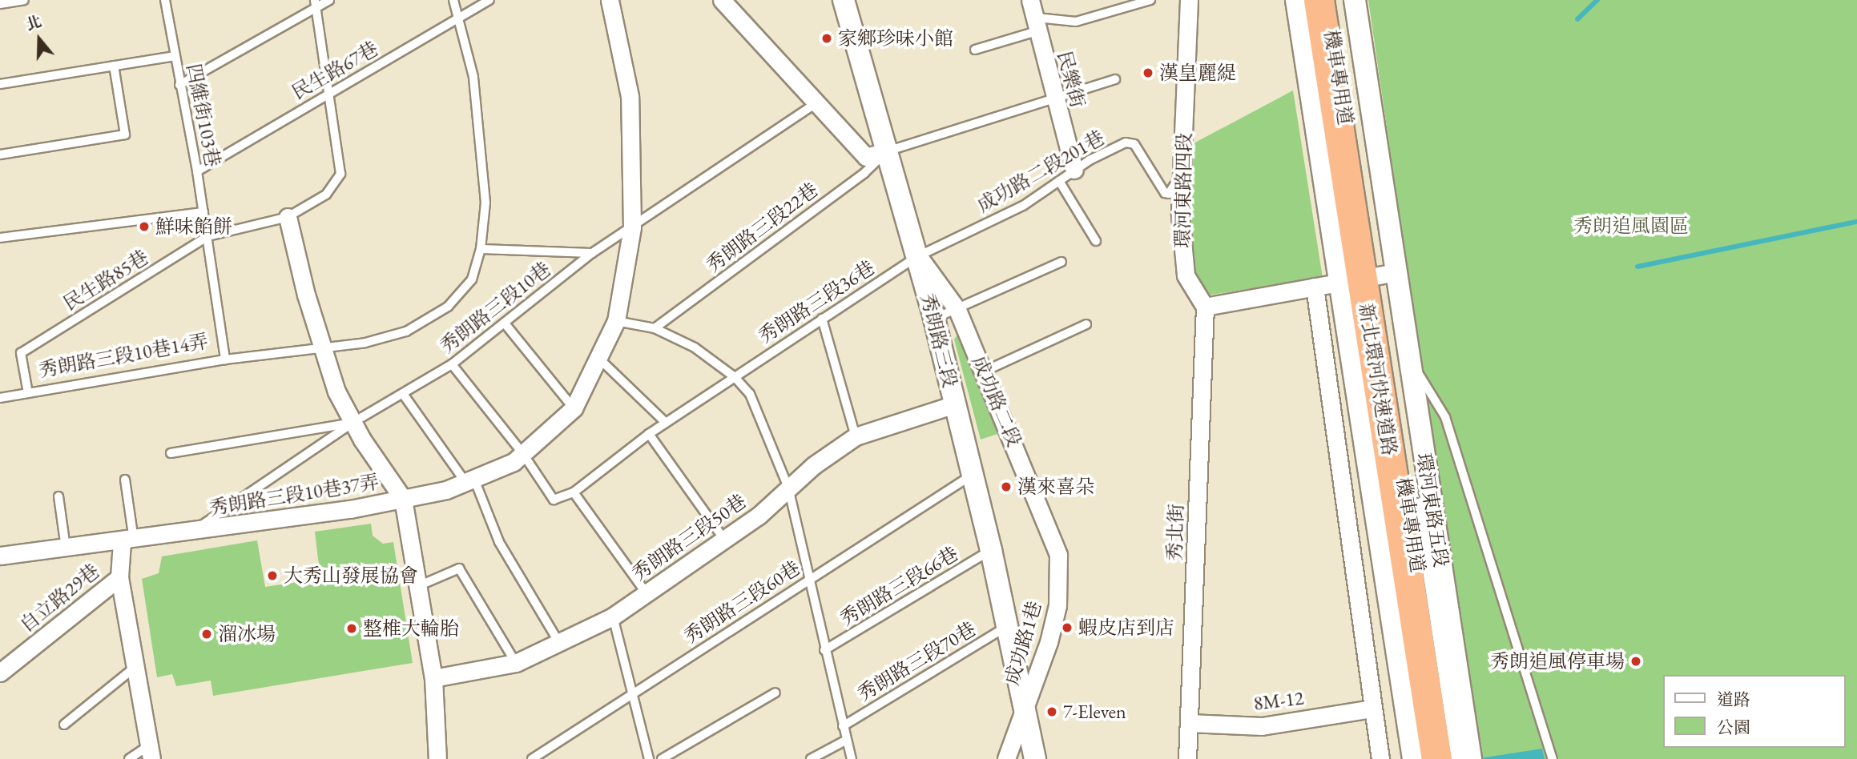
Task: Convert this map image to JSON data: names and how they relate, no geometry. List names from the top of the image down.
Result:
{
  "streets": {
    "highway": ["新北環河快速道路"],
    "street": [
      "機車專用道",
      "民樂街",
      "環河東路四段",
      "秀朗路三段",
      "成功路二段",
      "秀朗路三段10巷37弄",
      "環河東路五段",
      "秀北街",
      "秀朗路三段50巷",
      "自立路29巷",
      "成功路1巷",
      "8M-12"
    ],
    "lane": [
      "民生路67巷",
      "四維街103巷",
      "成功路二段201巷",
      "秀朗路三段22巷",
      "民生路85巷",
      "秀朗路三段36巷",
      "秀朗路三段10巷",
      "秀朗路三段10巷14弄",
      "秀朗路三段66巷",
      "秀朗路三段60巷",
      "秀朗路三段70巷"
    ]
  },
  "crossings": [
    ["民生路67巷", "四維街103巷"],
    ["民生路67巷", "民生路85巷"],
    ["民生路67巷", "秀朗路三段10巷14弄"],
    ["機車專用道", "新北環河快速道路"],
    ["機車專用道", "環河東路五段"],
    ["民樂街", "成功路二段201巷"],
    ["四維街103巷", "民生路85巷"],
    ["四維街103巷", "秀朗路三段10巷14弄"],
    ["成功路二段201巷", "環河東路四段"],
    ["成功路二段201巷", "秀朗路三段36巷"],
    ["成功路二段201巷", "秀朗路三段"],
    ["成功路二段201巷", "成功路二段"],
    ["環河東路四段", "秀北街"],
    ["秀朗路三段22巷", "秀朗路三段"],
    ["民生路85巷", "秀朗路三段10巷14弄"],
    ["秀朗路三段36巷", "秀朗路三段"],
    ["秀朗路三段36巷", "成功路二段"],
    ["秀朗路三段10巷", "秀朗路三段10巷37弄"],
    ["秀朗路三段", "成功路二段"],
    ["秀朗路三段", "秀朗路三段50巷"],
    ["秀朗路三段", "秀朗路三段66巷"],
    ["秀朗路三段", "秀朗路三段60巷"],
    ["秀朗路三段", "成功路1巷"],
    ["秀朗路三段", "秀朗路三段70巷"],
    ["新北環河快速道路", "環河東路五段"],
    ["成功路二段", "成功路1巷"],
    ["秀朗路三段10巷37弄", "秀朗路三段50巷"],
    ["秀北街", "8M-12"]
  ],
  "parks": ["秀朗追風園區"],
  "places": [
    "家鄉珍味小館",
    "漢皇麗緹",
    "鮮味餡餅",
    "漢來喜朵",
    "大秀山發展協會",
    "蝦皮店到店",
    "整椎大輪胎",
    "溜冰場",
    "秀朗追風停車場",
    "7-Eleven"
  ],
  "legend": ["道路", "公園"],
  "north": "top"
}
